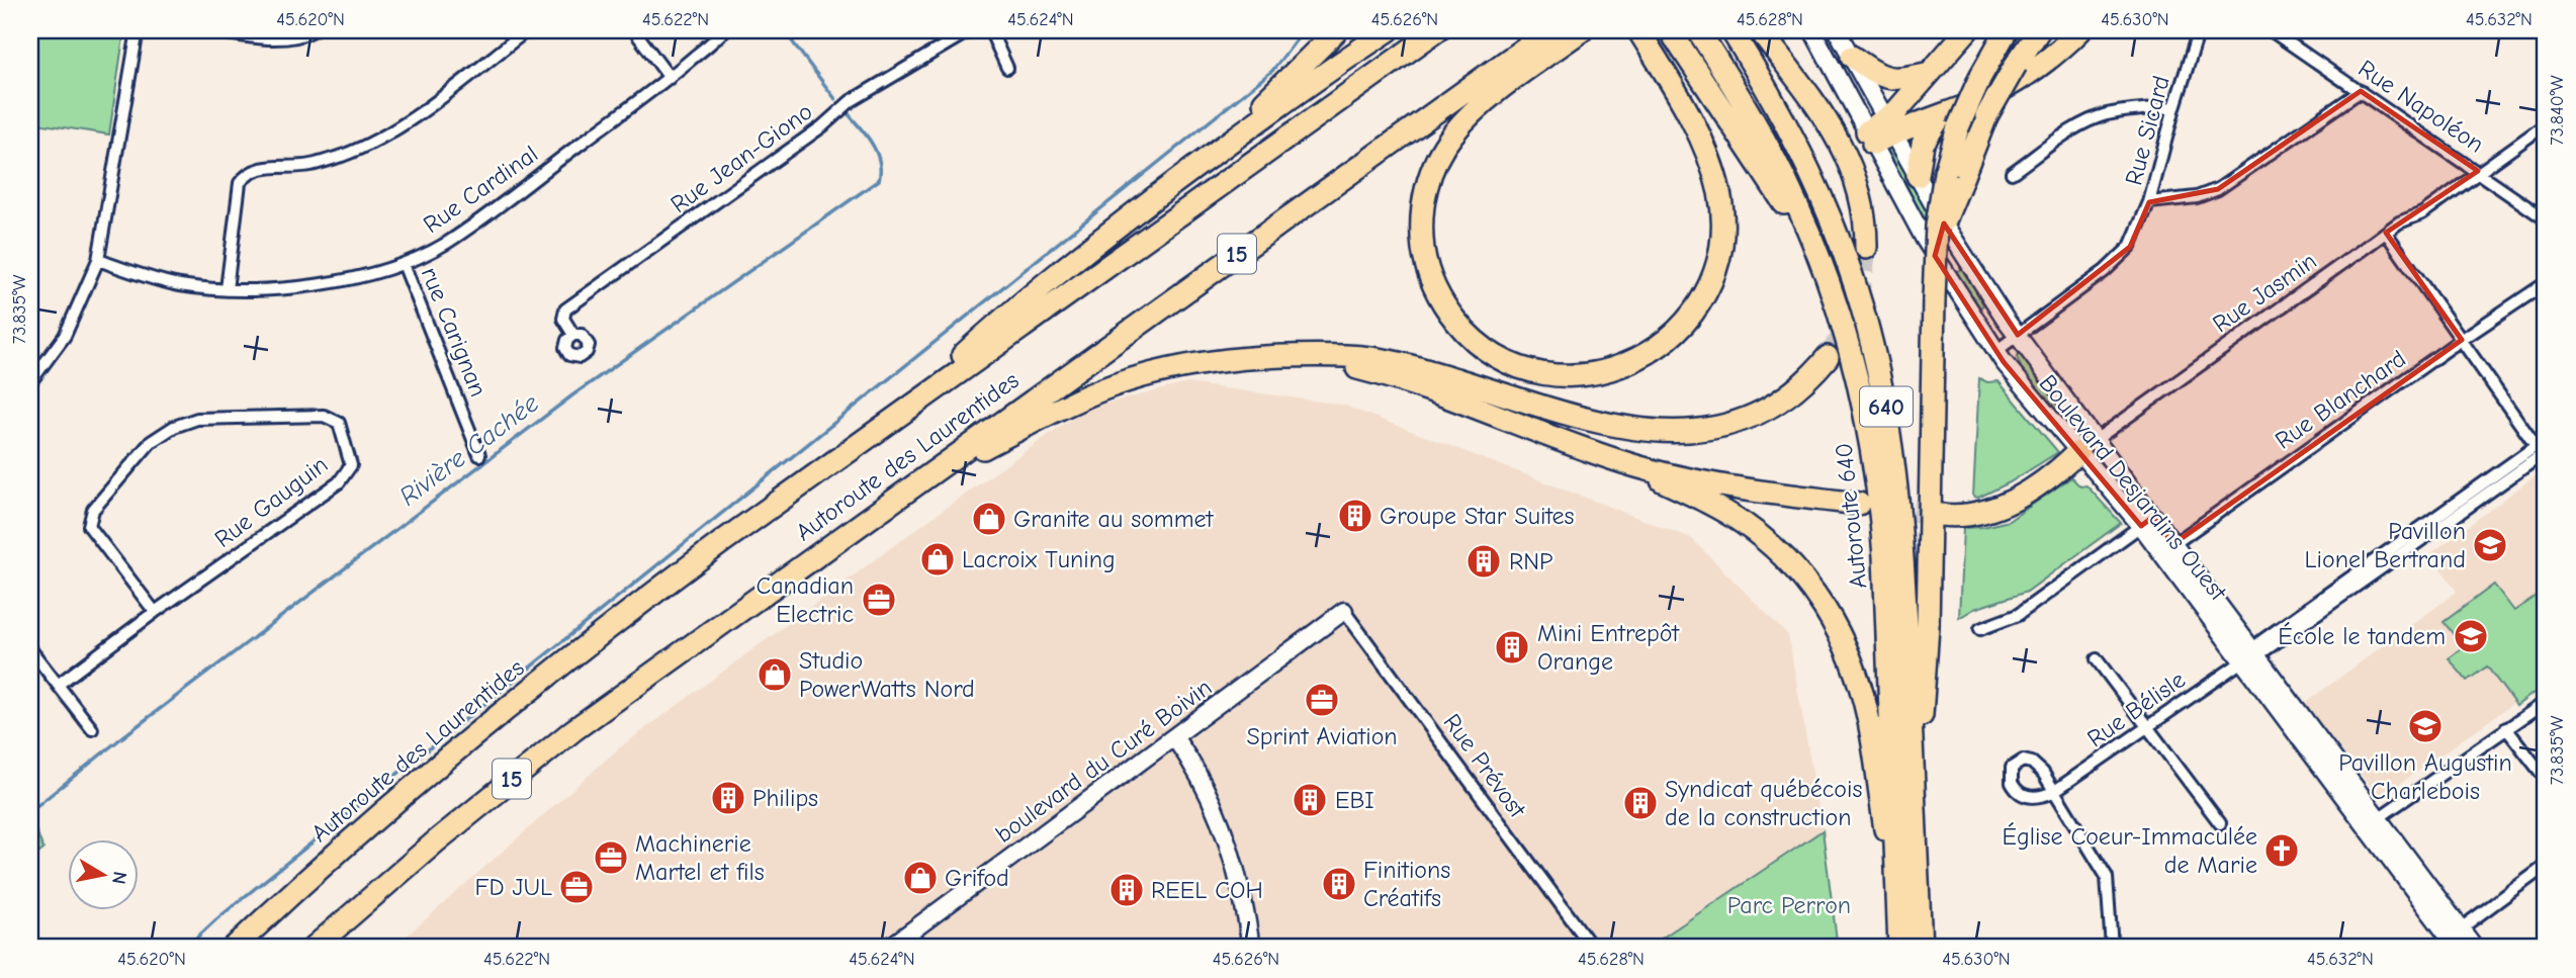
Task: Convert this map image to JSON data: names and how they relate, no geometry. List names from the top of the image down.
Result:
{
  "streets": {
    "highway": [
      "15",
      "640",
      "Autoroute des Laurentides",
      "Autoroute 640"
    ],
    "street": [
      "Rue Napoléon",
      "Rue Sicard",
      "Rue Jean-Giono",
      "Rue Cardinal",
      "Rue Jasmin",
      "rue Carignan",
      "Rue Blanchard",
      "Boulevard Desjardins Ouest",
      "Rue Gauguin",
      "Rue Bélisle",
      "boulevard du Curé Boivin",
      "Rue Prévost"
    ]
  },
  "crossings": [
    ["Rue Napoléon", "Rue Jasmin"],
    ["Rue Sicard", "Boulevard Desjardins Ouest"],
    ["Rue Cardinal", "rue Carignan"],
    ["Rue Jasmin", "Boulevard Desjardins Ouest"],
    ["Rue Blanchard", "Boulevard Desjardins Ouest"],
    ["Boulevard Desjardins Ouest", "Rue Bélisle"],
    ["boulevard du Curé Boivin", "Rue Prévost"]
  ],
  "water": ["Rivière Cachée"],
  "parks": ["Parc Perron"],
  "places": {
    "building": [
      "Groupe Star Suites",
      "RNP",
      "Mini Entrepôt Orange",
      "Philips",
      "EBI",
      "Syndicat québécois de la construction",
      "Finitions Créatifs",
      "REEL COH"
    ],
    "shop": [
      "Granite au sommet",
      "Lacroix Tuning",
      "Studio PowerWatts Nord",
      "Grifod"
    ],
    "school or university": ["Pavillon Lionel Bertrand", "École le tandem", "Pavillon Augustin Charlebois"],
    "office": [
      "Canadian Electric",
      "Sprint Aviation",
      "Machinerie Martel et fils",
      "FD JUL"
    ],
    "church": ["Église Coeur-Immaculée de Marie"]
  },
  "north": "right",
  "coordinates": [
    "45.620°N",
    "45.622°N",
    "45.624°N",
    "45.626°N",
    "45.628°N",
    "45.630°N",
    "45.632°N",
    "73.840°W",
    "73.835°W"
  ]
}
